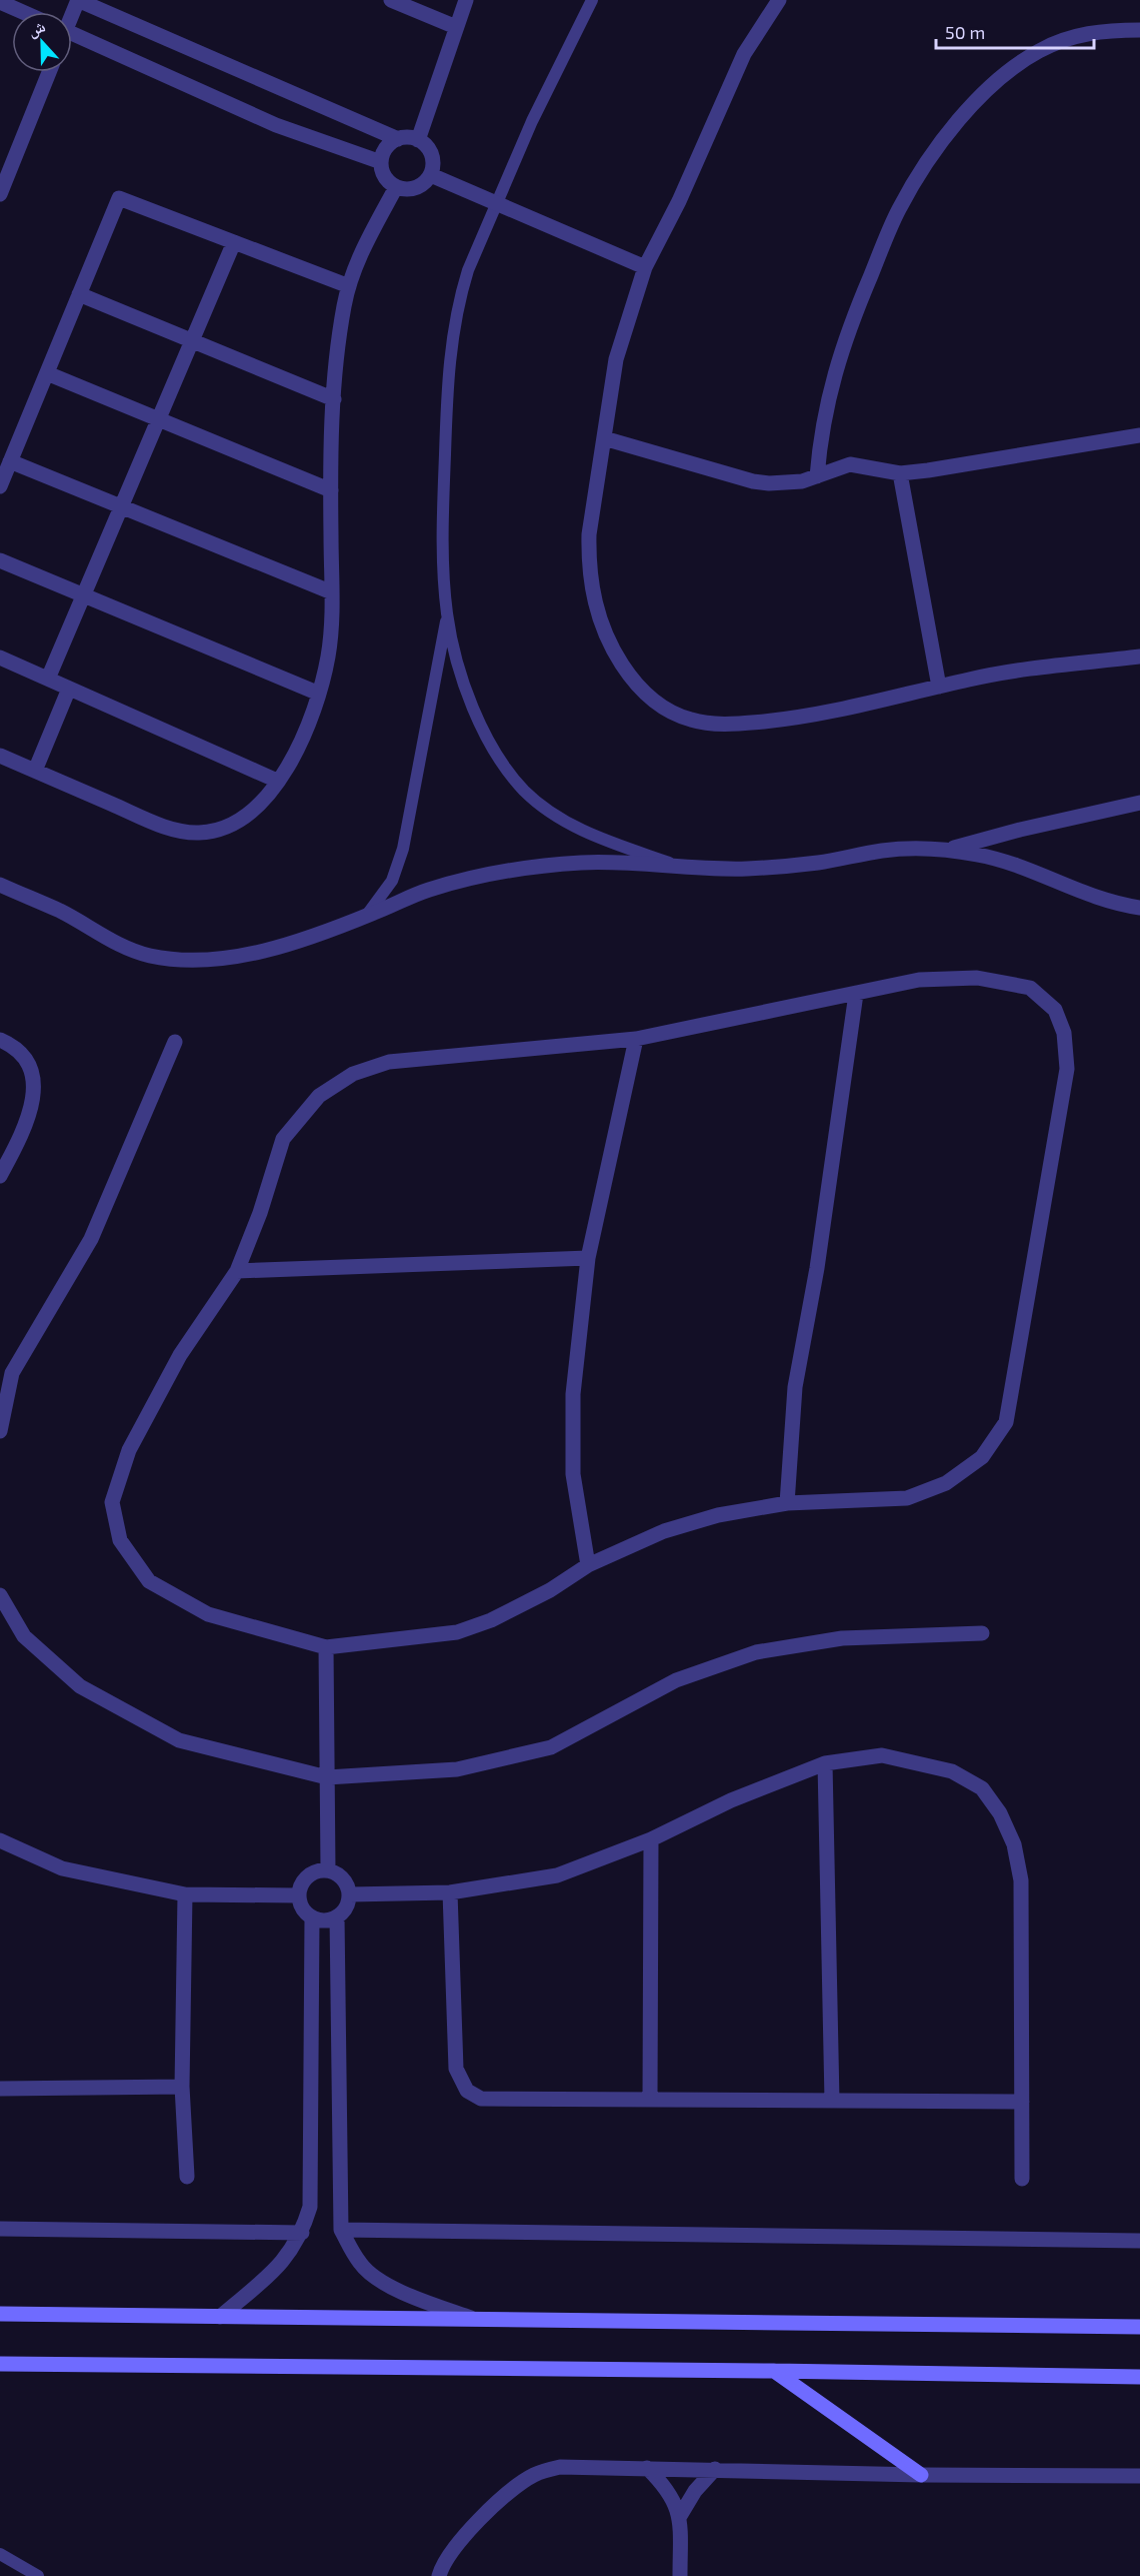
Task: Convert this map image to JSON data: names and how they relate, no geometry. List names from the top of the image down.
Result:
{
  "scale_bar": "50 m",
  "north": "top"
}
